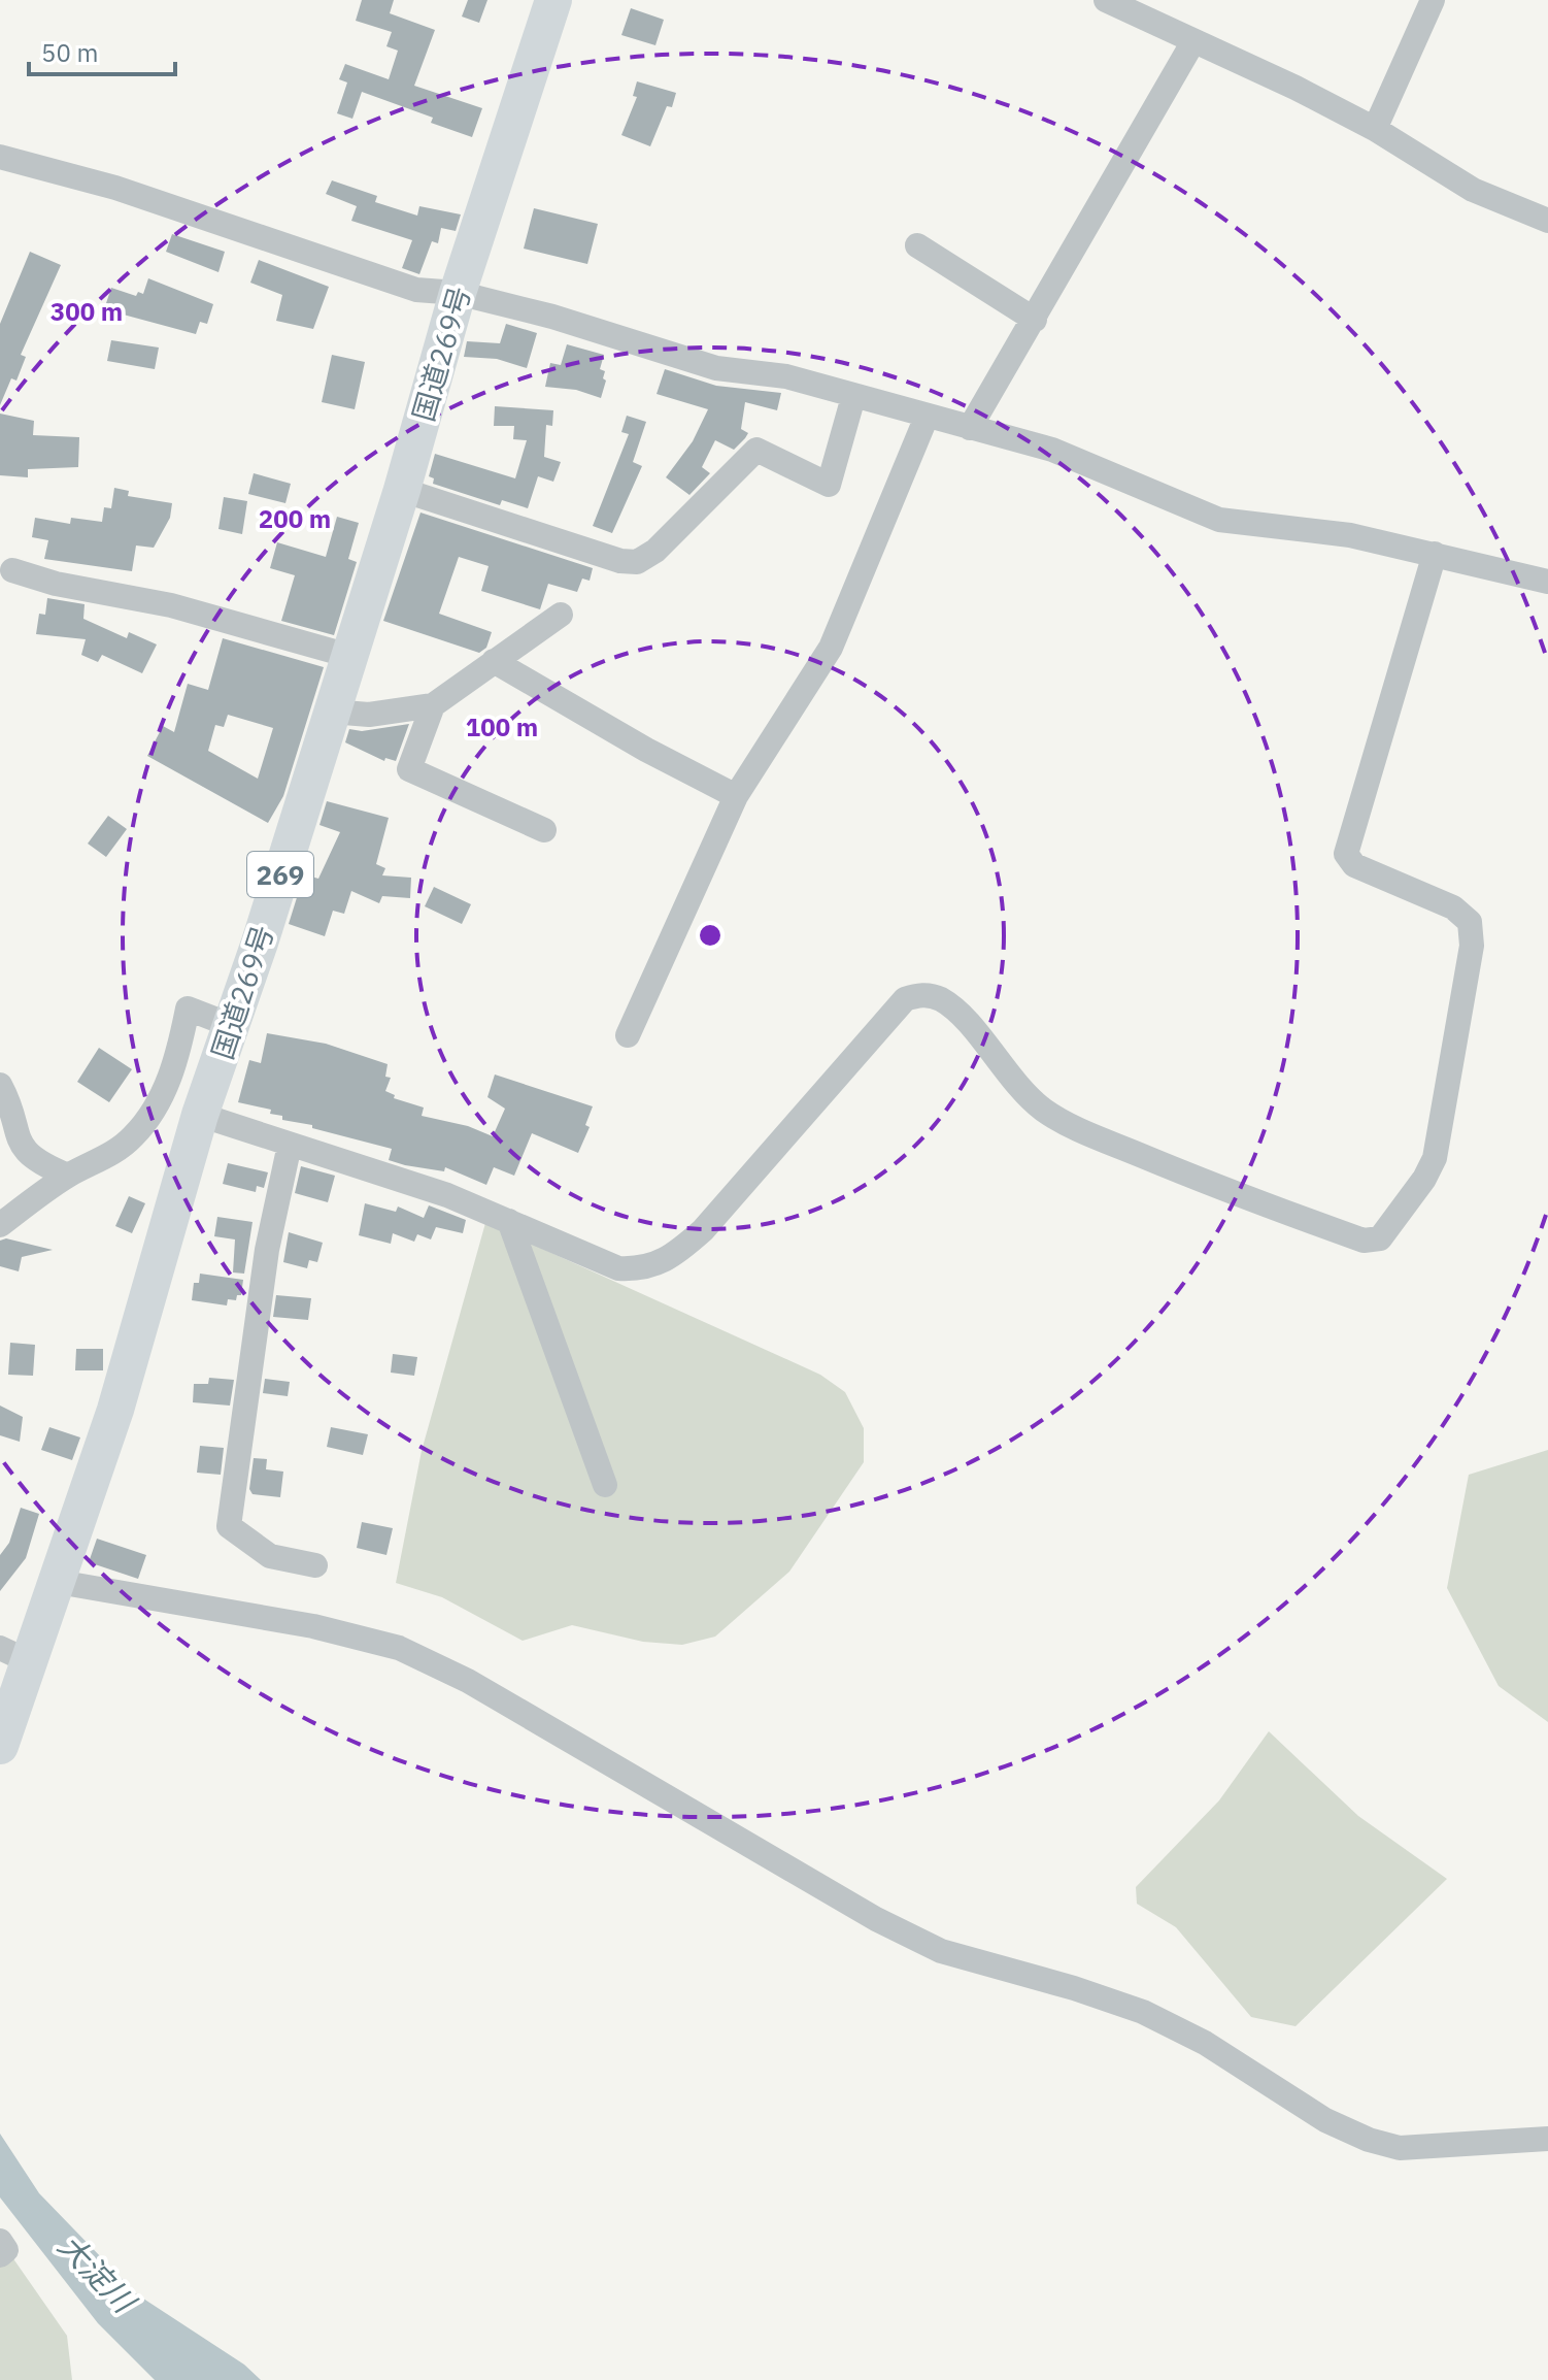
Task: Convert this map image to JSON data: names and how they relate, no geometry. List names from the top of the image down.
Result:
{
  "streets": {
    "highway": ["国道269号", "269"]
  },
  "water": ["大淀川"],
  "scale_bar": "50 m",
  "rings": ["300 m", "200 m", "100 m"]
}
